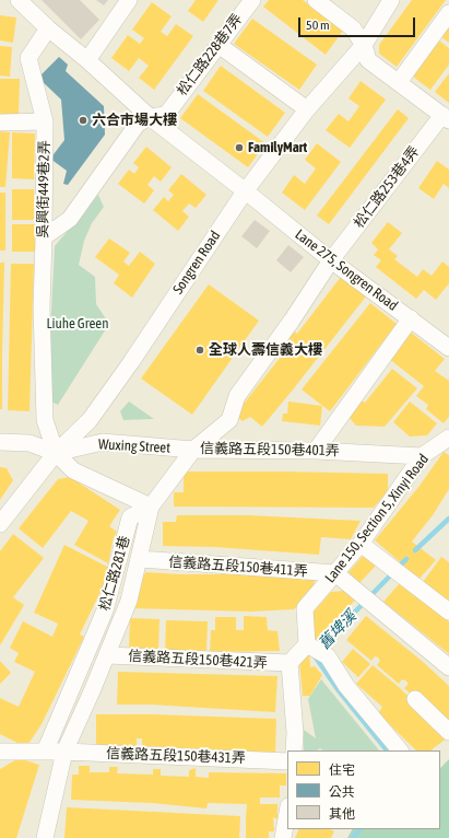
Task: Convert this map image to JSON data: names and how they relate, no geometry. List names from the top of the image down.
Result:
{
  "streets": {
    "street": [
      "松仁路228巷7弄",
      "松仁路253巷4弄",
      "吳興街449巷2弄",
      "Songren Road",
      "Lane 275, Songren Road",
      "Wuxing Street",
      "信義路五段150巷401弄",
      "Lane 150, Section 5, Xinyi Road",
      "信義路五段150巷411弄",
      "松仁路281巷",
      "信義路五段150巷421弄",
      "信義路五段150巷431弄"
    ]
  },
  "crossings": [
    ["松仁路228巷7弄", "吳興街449巷2弄"],
    ["松仁路228巷7弄", "Lane 275, Songren Road"],
    ["松仁路253巷4弄", "Lane 275, Songren Road"],
    ["松仁路253巷4弄", "信義路五段150巷401弄"],
    ["吳興街449巷2弄", "Songren Road"],
    ["吳興街449巷2弄", "Lane 275, Songren Road"],
    ["吳興街449巷2弄", "Wuxing Street"],
    ["Songren Road", "Lane 275, Songren Road"],
    ["Songren Road", "Wuxing Street"],
    ["Lane 275, Songren Road", "信義路五段150巷401弄"],
    ["Wuxing Street", "信義路五段150巷401弄"],
    ["信義路五段150巷401弄", "Lane 150, Section 5, Xinyi Road"],
    ["Lane 150, Section 5, Xinyi Road", "信義路五段150巷411弄"],
    ["松仁路281巷", "信義路五段150巷431弄"]
  ],
  "water": ["舊埤溪"],
  "parks": ["Liuhe Green"],
  "places": ["六合市場大樓", "FamilyMart", "全球人壽信義大樓"],
  "legend": ["住宅", "公共", "其他"],
  "scale_bar": "50 m"
}
